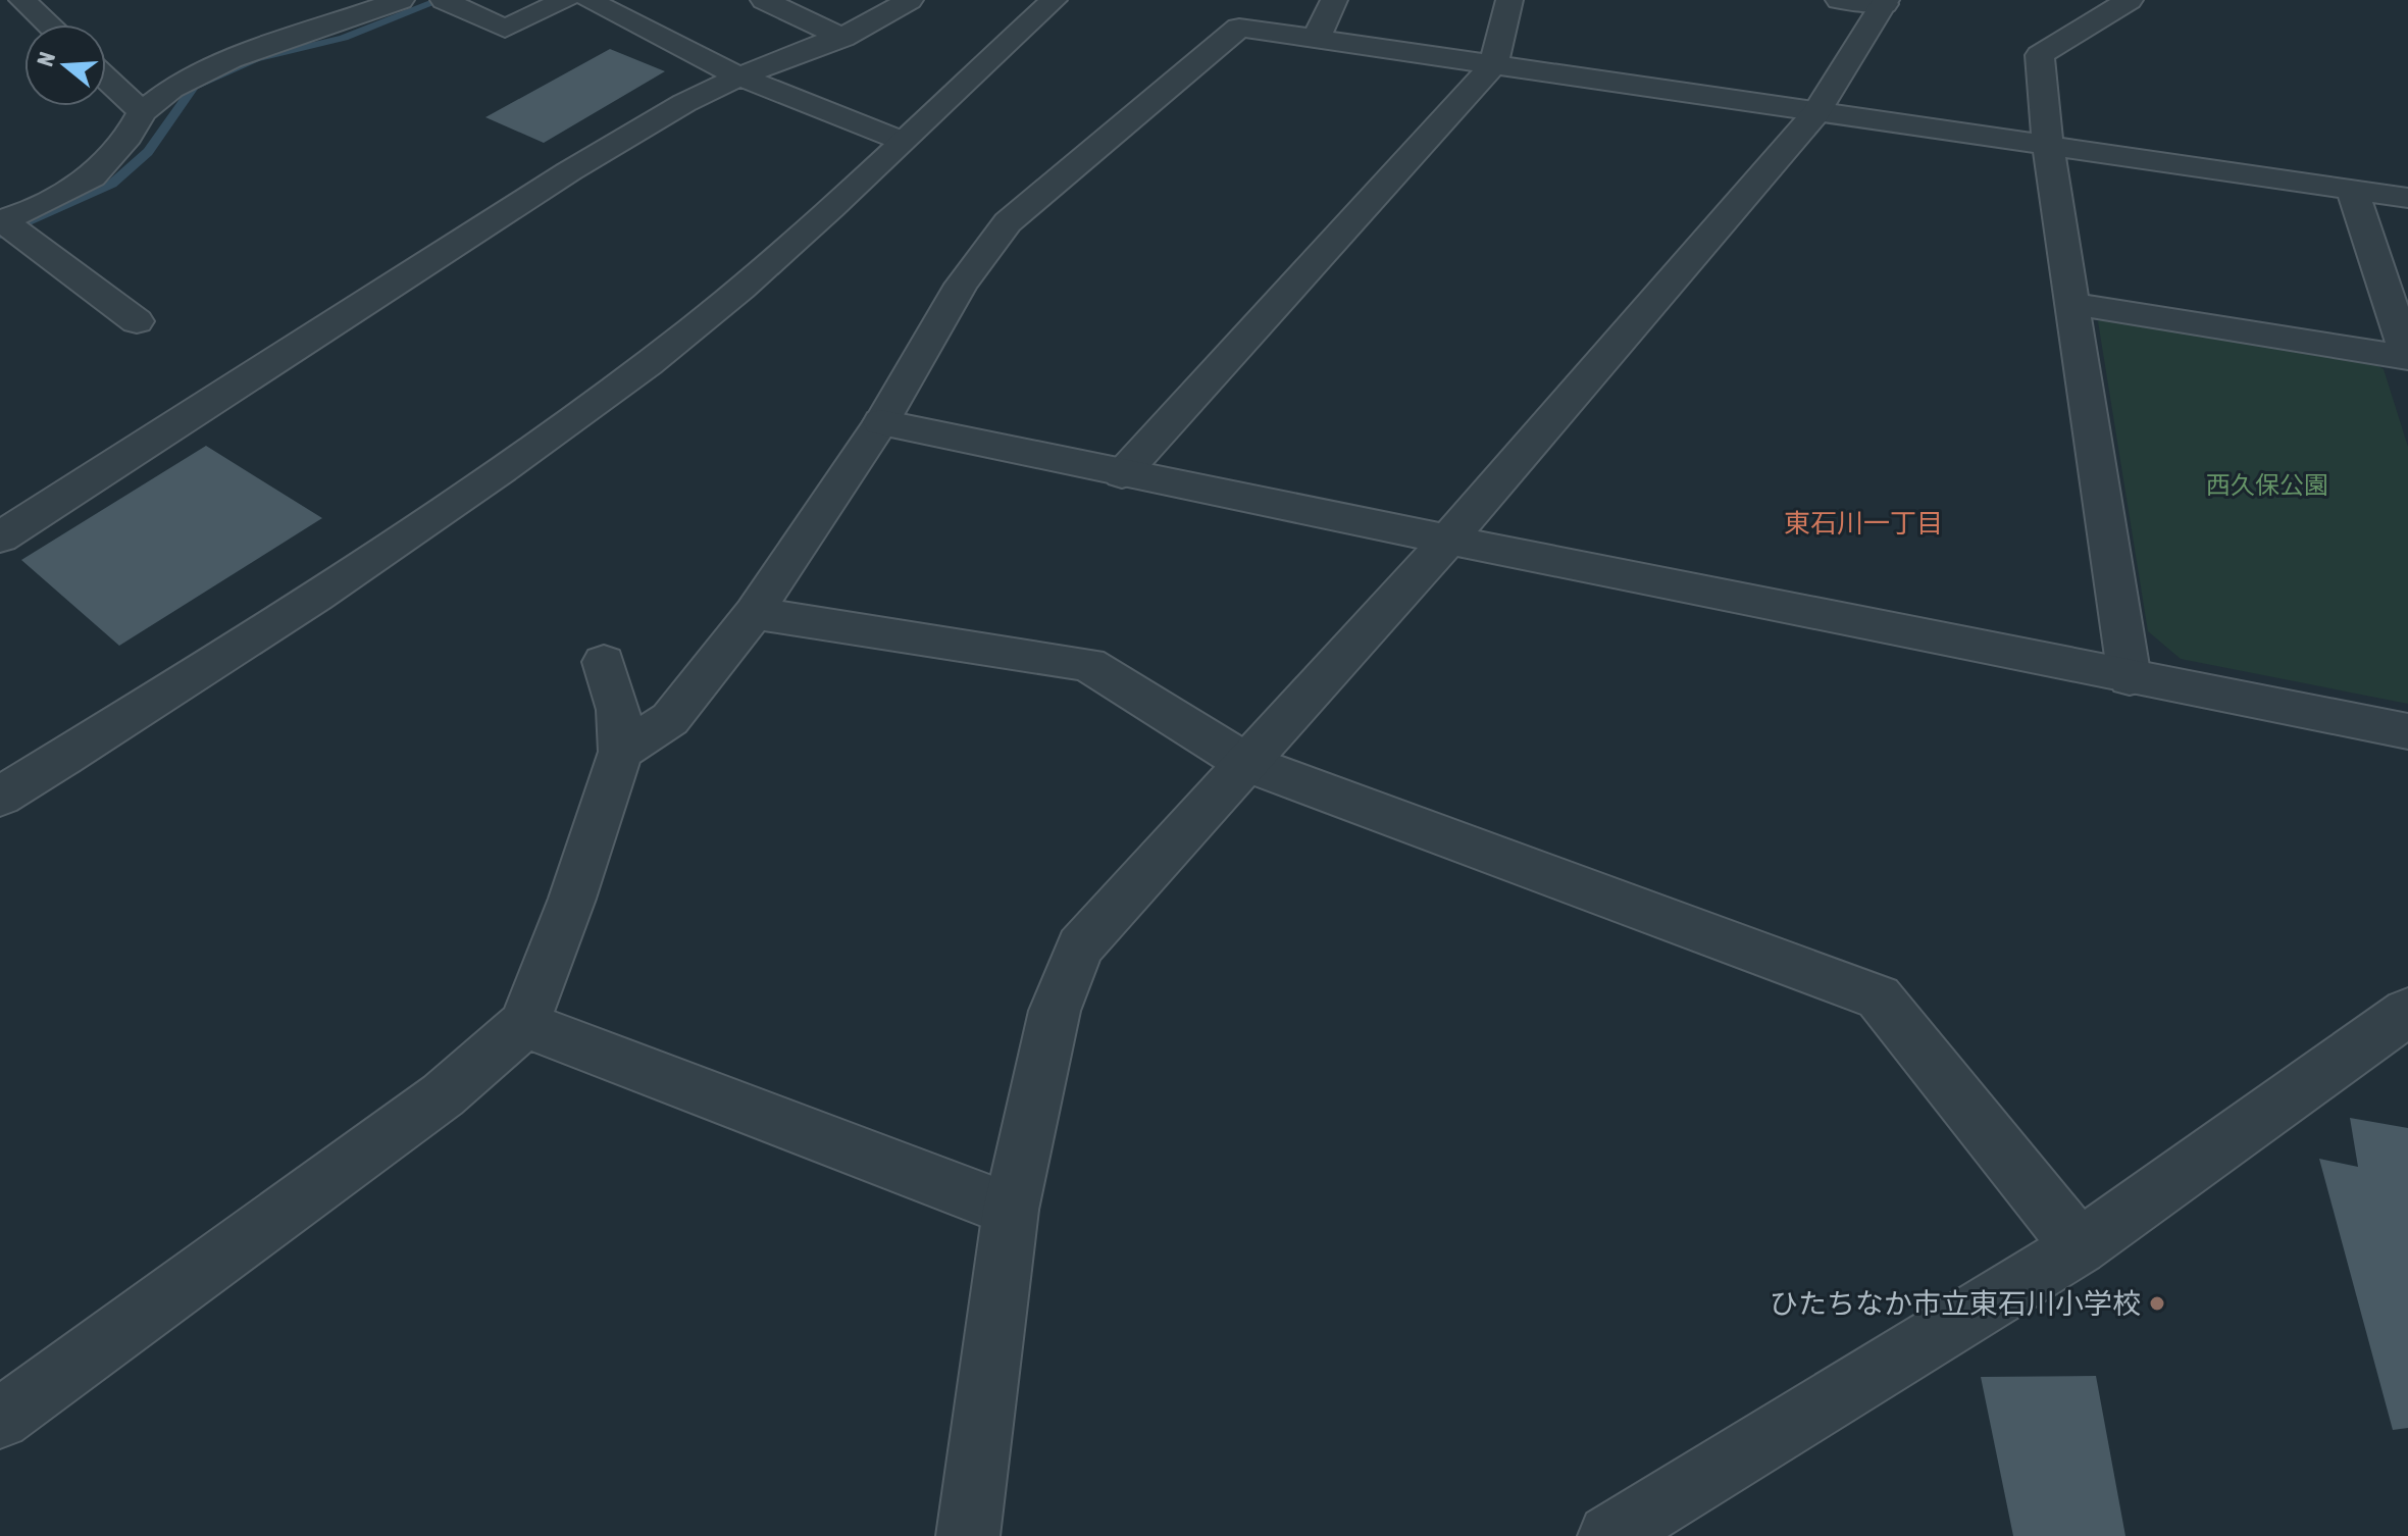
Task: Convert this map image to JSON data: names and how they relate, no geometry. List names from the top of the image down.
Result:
{
  "districts": ["東石川一丁目"],
  "parks": ["西久保公園"],
  "places": ["ひたちなか市立東石川小学校"],
  "north": "left"
}
